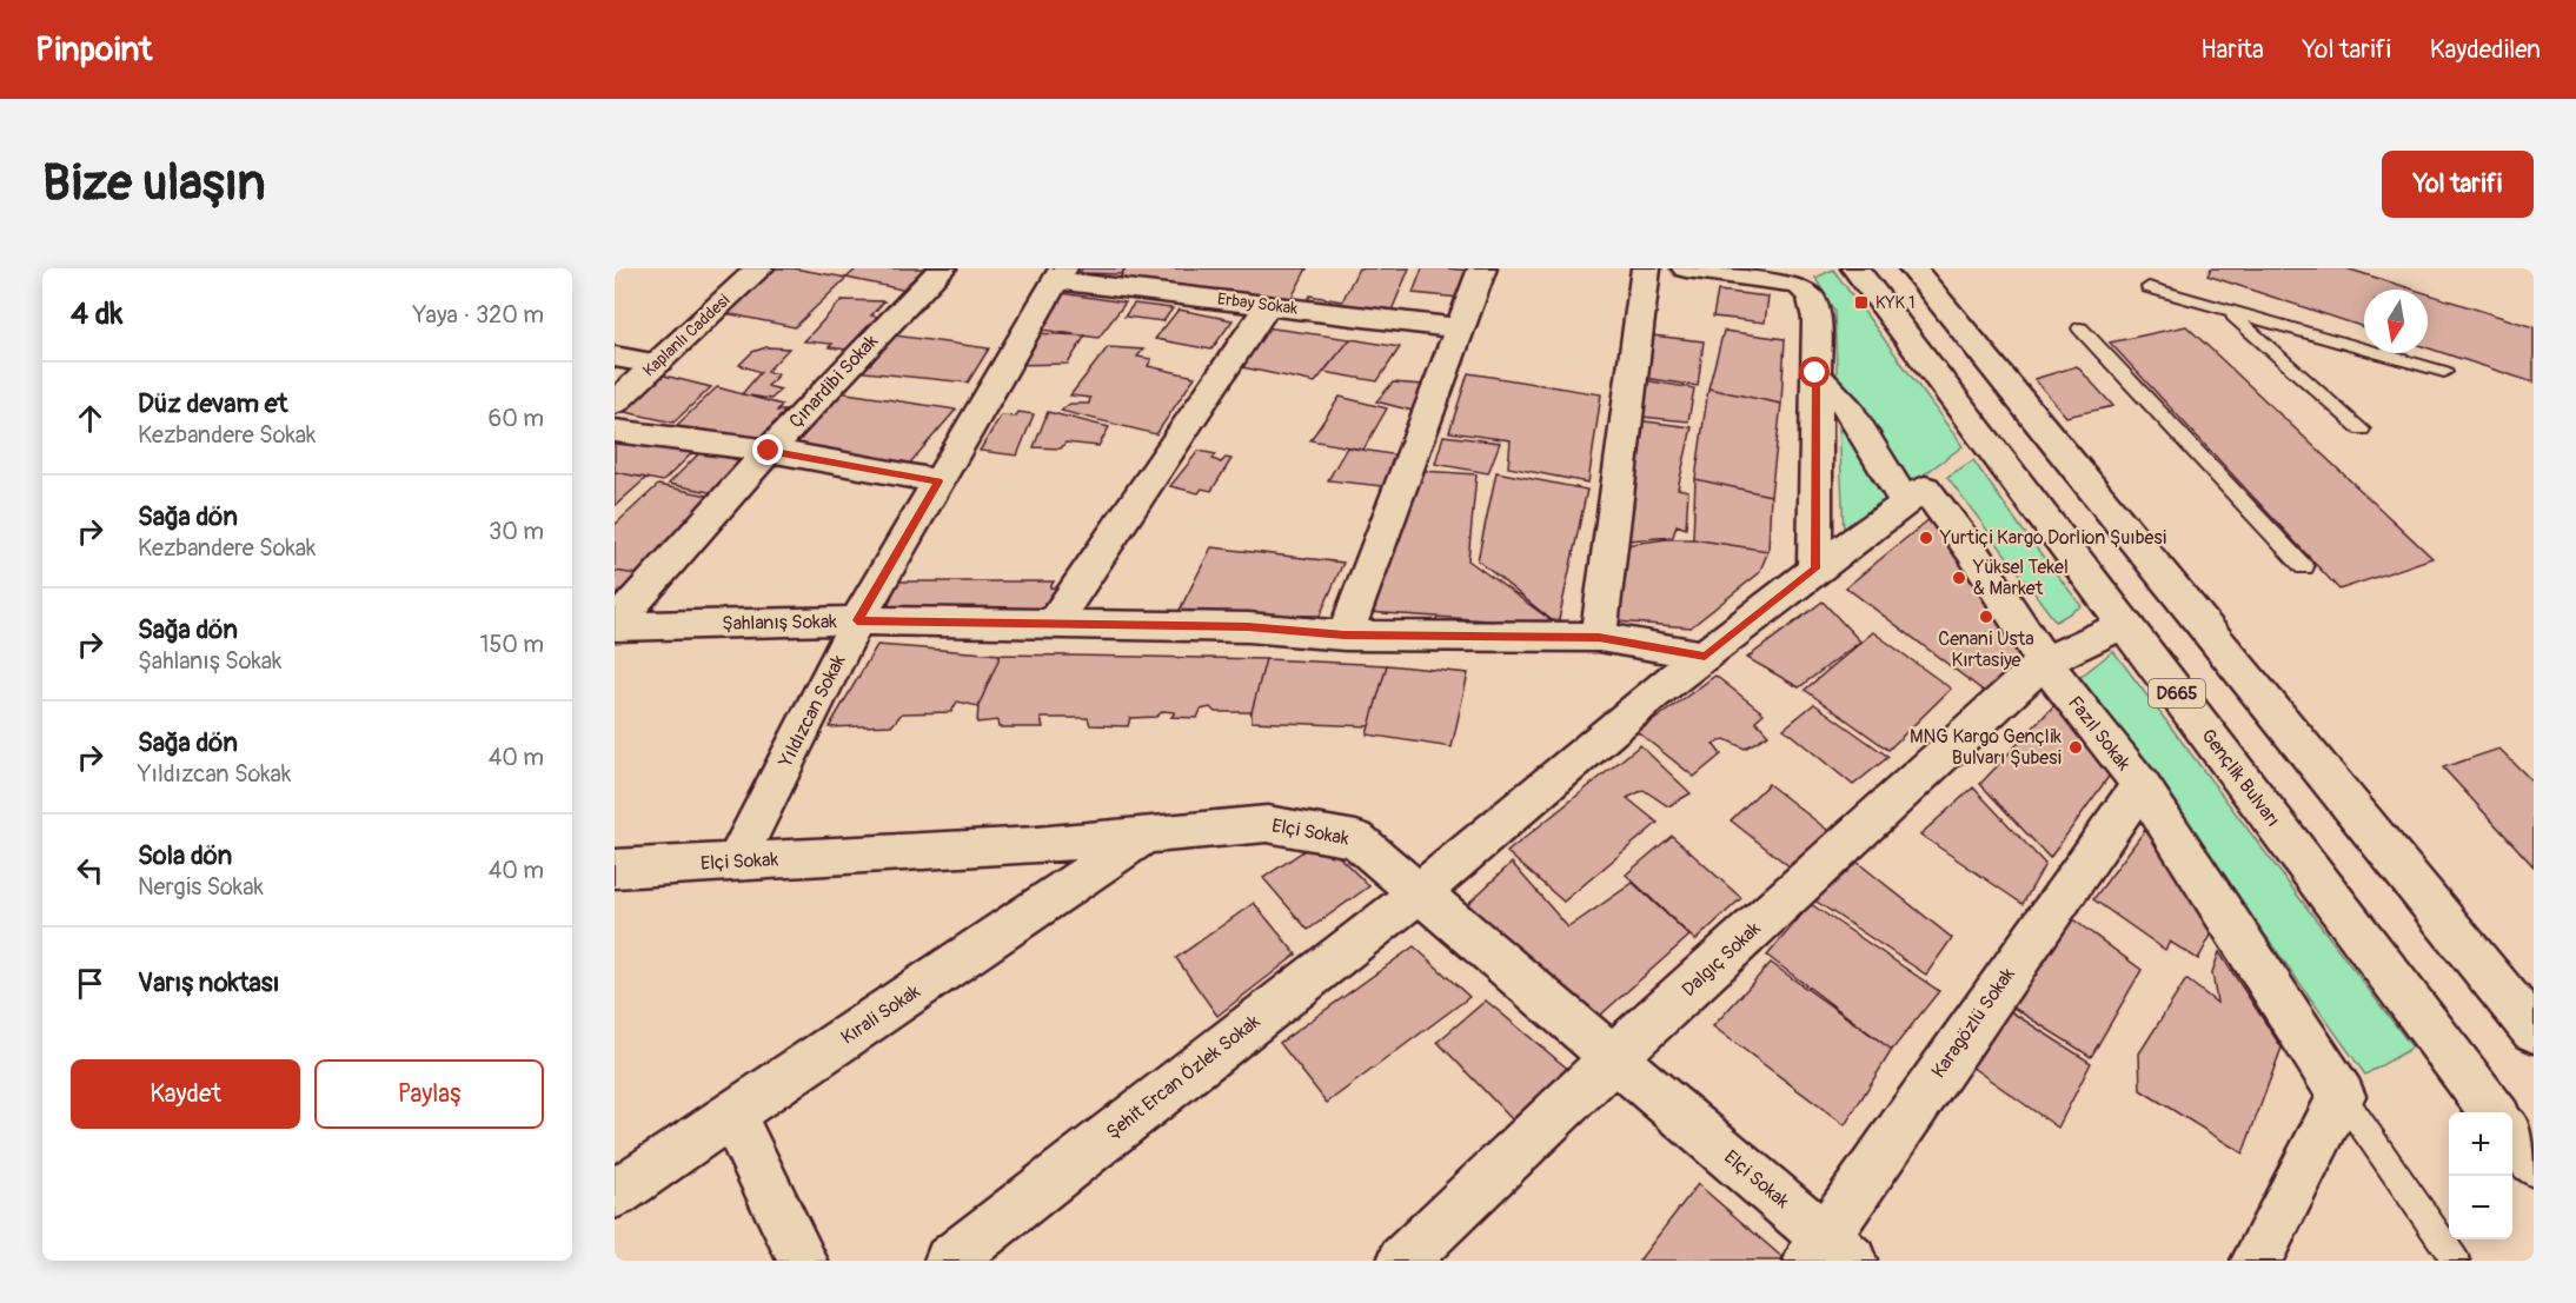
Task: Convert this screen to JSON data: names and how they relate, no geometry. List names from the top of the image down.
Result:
{
  "streets": {
    "main road": [
      "Erbay Sokak",
      "Kaplanlı Caddesi",
      "Çınardibi Sokak",
      "Şahlanış Sokak",
      "D665",
      "Yıldızcan Sokak",
      "Fazıl Sokak",
      "Gençlik Bulvarı",
      "Elçi Sokak",
      "Dalgıç Sokak",
      "Kırali Sokak",
      "Karagözlü Sokak",
      "Şehit Ercan Özlek Sokak"
    ]
  },
  "crossings": [
    ["Erbay Sokak", "Yıldızcan Sokak"],
    ["Çınardibi Sokak", "Şahlanış Sokak"],
    ["Şahlanış Sokak", "Yıldızcan Sokak"],
    ["Şahlanış Sokak", "Fazıl Sokak"],
    ["Yıldızcan Sokak", "Elçi Sokak"],
    ["Fazıl Sokak", "Dalgıç Sokak"],
    ["Fazıl Sokak", "Karagözlü Sokak"],
    ["Gençlik Bulvarı", "Dalgıç Sokak"],
    ["Elçi Sokak", "Dalgıç Sokak"],
    ["Elçi Sokak", "Kırali Sokak"],
    ["Elçi Sokak", "Karagözlü Sokak"],
    ["Elçi Sokak", "Şehit Ercan Özlek Sokak"]
  ],
  "places": {
    "transit": ["KYK 1"],
    "other": [
      "Yurtiçi Kargo Dorlion Şuıbesi",
      "Yüksel Tekel & Market",
      "Cenani Usta Kırtasiye",
      "MNG Kargo Gençlik Bulvarı Şubesi"
    ]
  },
  "north": "bottom",
  "page": {
    "header": "Pinpoint",
    "nav": ["Harita", "Yol tarifi", "Kaydedilen"],
    "buttons": [
      "Yol tarifi",
      ["Kaydet", "Paylaş"]
    ],
    "title": "Bize ulaşın",
    "heading": ["4 dk", "Yaya · 320 m"],
    "list": [
      ["Düz devam et", "Kezbandere Sokak", "60 m"],
      ["Sağa dön", "Kezbandere Sokak", "30 m"],
      ["Sağa dön", "Şahlanış Sokak", "150 m"],
      ["Sağa dön", "Yıldızcan Sokak", "40 m"],
      ["Sola dön", "Nergis Sokak", "40 m"],
      "Varış noktası"
    ],
    "map_buttons": ["+", "−"]
  }
}
